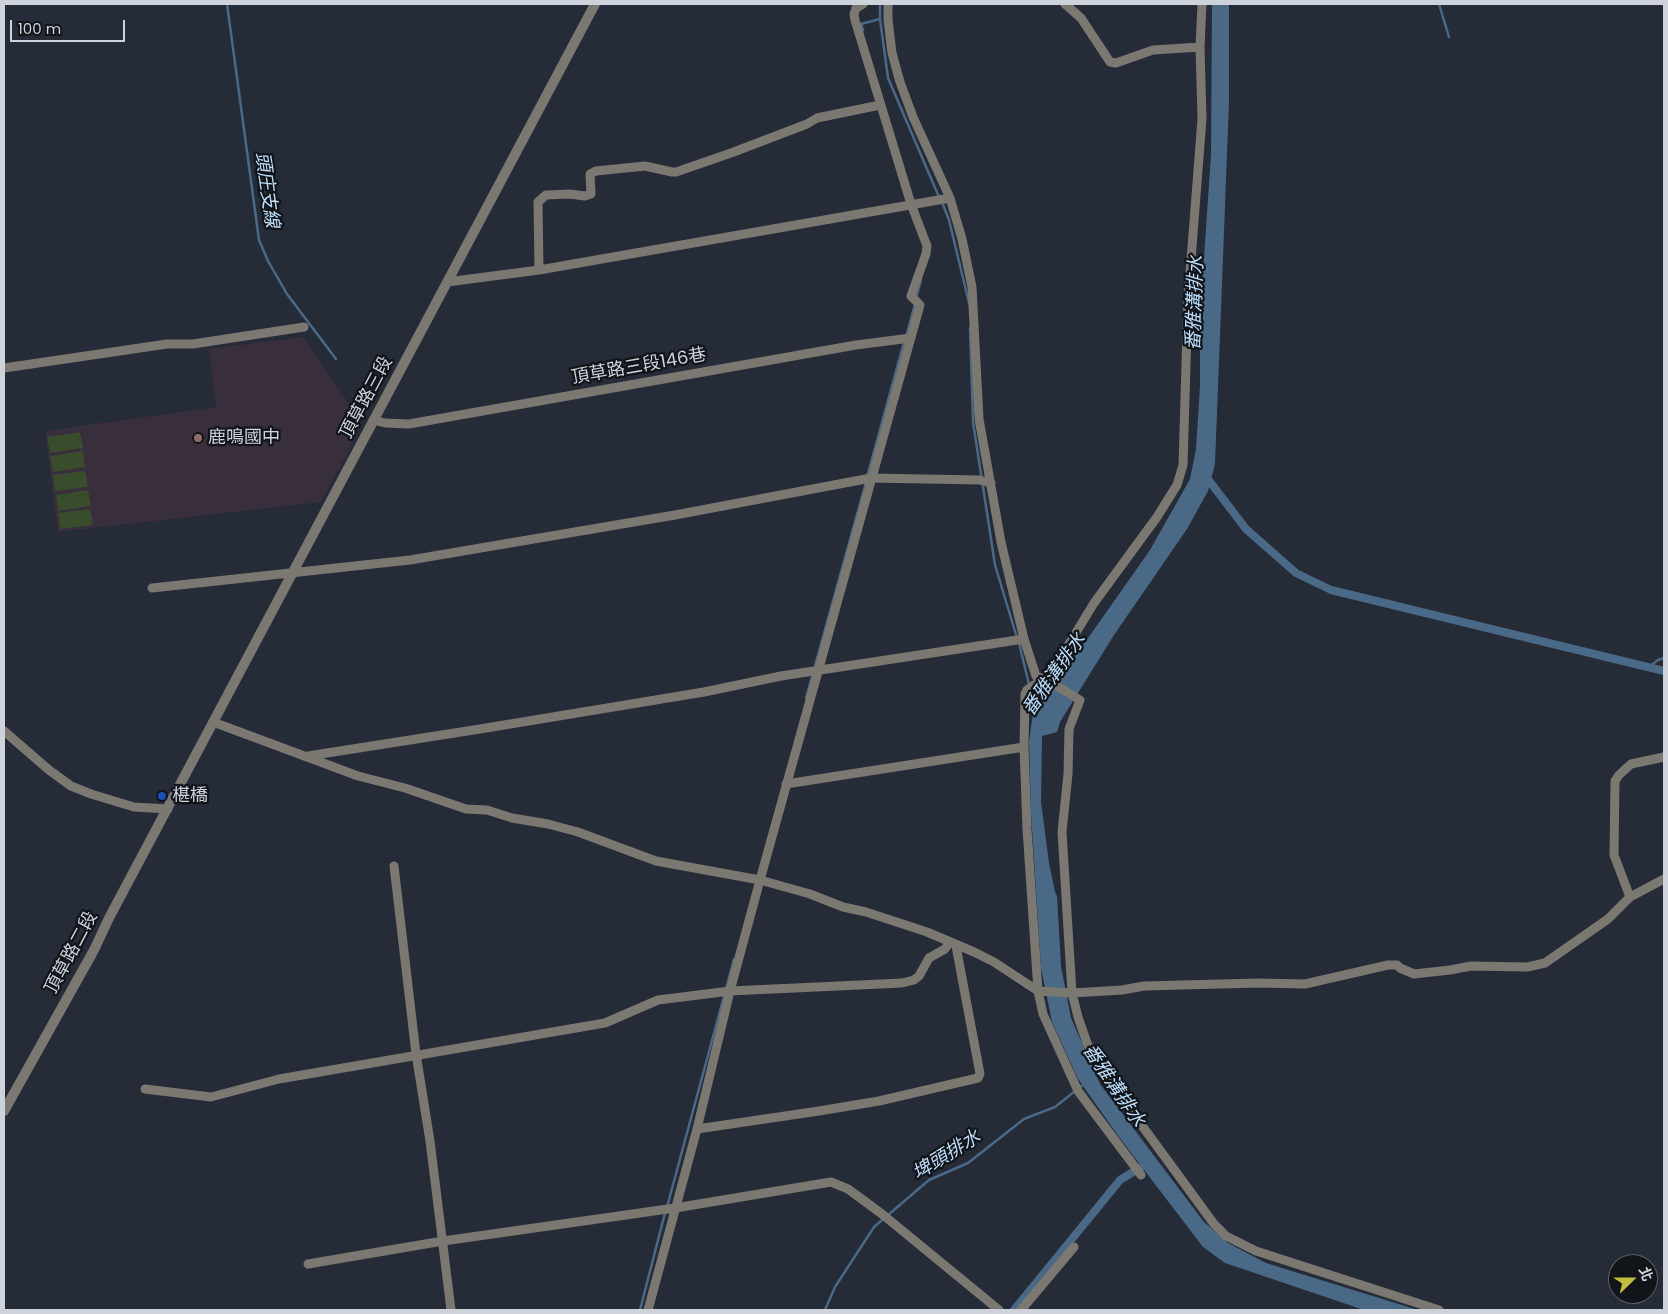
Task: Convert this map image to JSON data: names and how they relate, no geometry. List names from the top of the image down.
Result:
{
  "streets": {
    "street": ["頂草路三段146巷", "頂草路三段", "頂草路二段"]
  },
  "crossings": [
    ["頂草路三段146巷", "頂草路三段"],
    ["頂草路三段", "頂草路二段"]
  ],
  "water": ["頭庄支線", "番雅溝排水", "埤頭排水"],
  "places": ["鹿鳴國中", "椹橋"],
  "scale_bar": "100 m",
  "north": "right"
}
